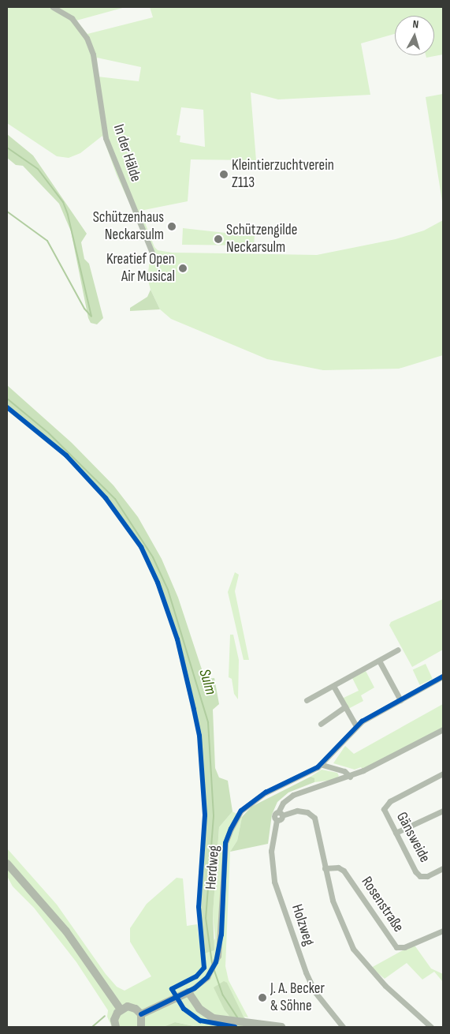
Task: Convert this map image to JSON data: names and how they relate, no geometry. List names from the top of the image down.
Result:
{
  "streets": {
    "main road": ["Herdweg"],
    "street": [
      "In der Hälde",
      "Gänsweide",
      "Rosenstraße",
      "Holzweg"
    ]
  },
  "water": ["Sulm"],
  "places": [
    "Kleintierzuchtverein Z113",
    "Schützenhaus Neckarsulm",
    "Schützengilde Neckarsulm",
    "Kreatief Open Air Musical",
    "J. A. Becker & Söhne"
  ],
  "north": "top"
}
